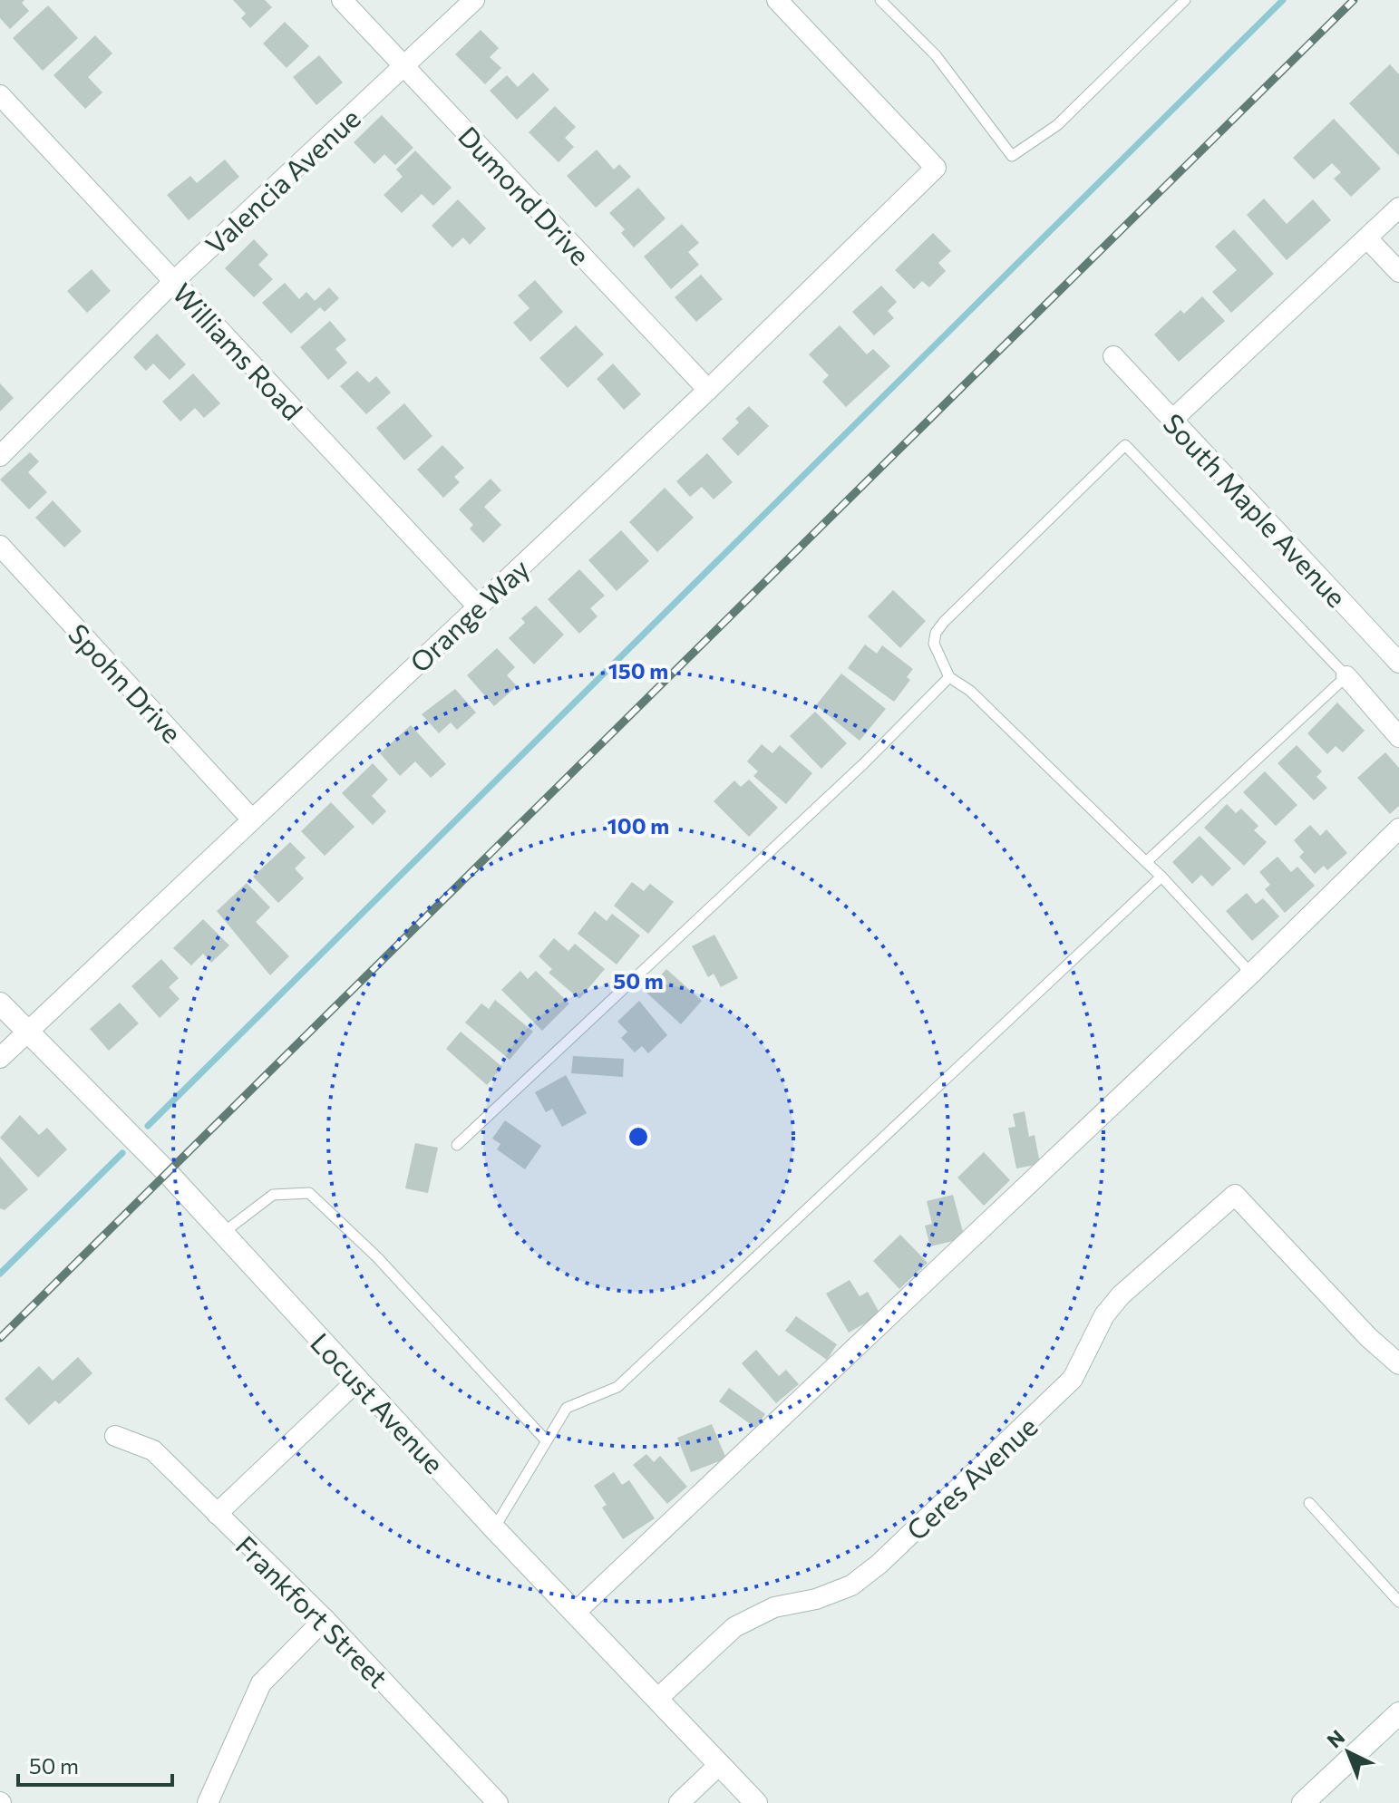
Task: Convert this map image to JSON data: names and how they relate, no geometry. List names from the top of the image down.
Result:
{
  "streets": {
    "street": [
      "Valencia Avenue",
      "Dumond Drive",
      "Williams Road",
      "South Maple Avenue",
      "Orange Way",
      "Spohn Drive",
      "Locust Avenue",
      "Ceres Avenue",
      "Frankfort Street"
    ]
  },
  "crossings": [
    ["Valencia Avenue", "Dumond Drive"],
    ["Valencia Avenue", "Williams Road"],
    ["Dumond Drive", "Orange Way"],
    ["Williams Road", "Orange Way"],
    ["Orange Way", "Spohn Drive"],
    ["Orange Way", "Locust Avenue"],
    ["Locust Avenue", "Ceres Avenue"]
  ],
  "scale_bar": "50 m",
  "north": "top left",
  "rings": ["150 m", "100 m", "50 m"]
}
